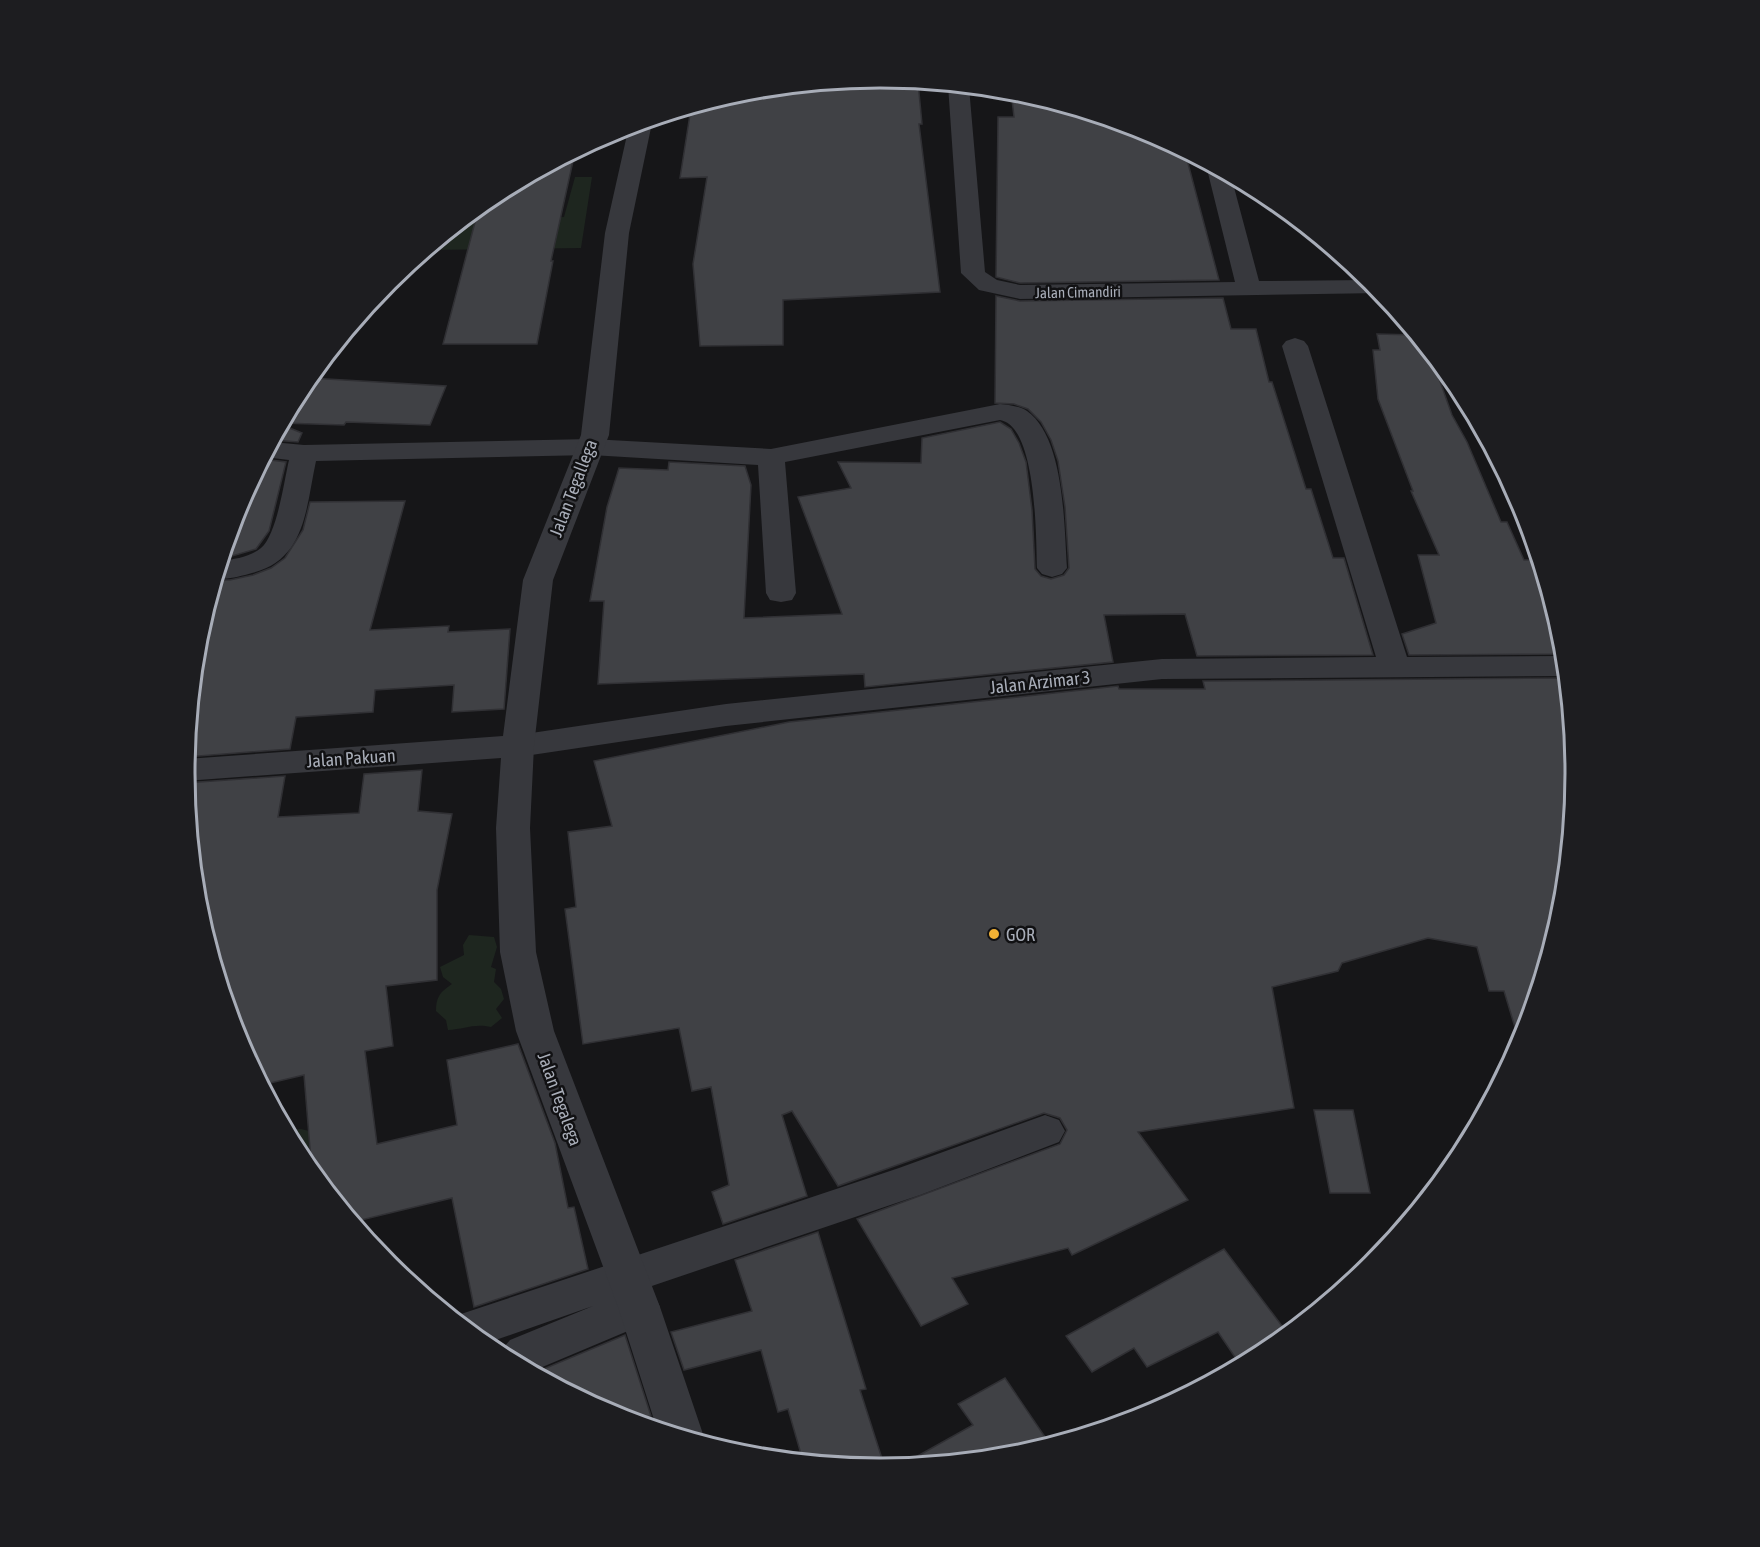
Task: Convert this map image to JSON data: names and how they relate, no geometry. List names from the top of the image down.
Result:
{
  "streets": {
    "street": [
      "Jalan Cimandiri",
      "Jalan Tegallega",
      "Jalan Arzimar 3",
      "Jalan Pakuan",
      "Jalan Tegalega"
    ]
  },
  "crossings": [
    ["Jalan Tegallega", "Jalan Arzimar 3"],
    ["Jalan Tegallega", "Jalan Pakuan"],
    ["Jalan Tegallega", "Jalan Tegalega"],
    ["Jalan Arzimar 3", "Jalan Pakuan"],
    ["Jalan Arzimar 3", "Jalan Tegalega"],
    ["Jalan Pakuan", "Jalan Tegalega"]
  ],
  "places": ["GOR"]
}
